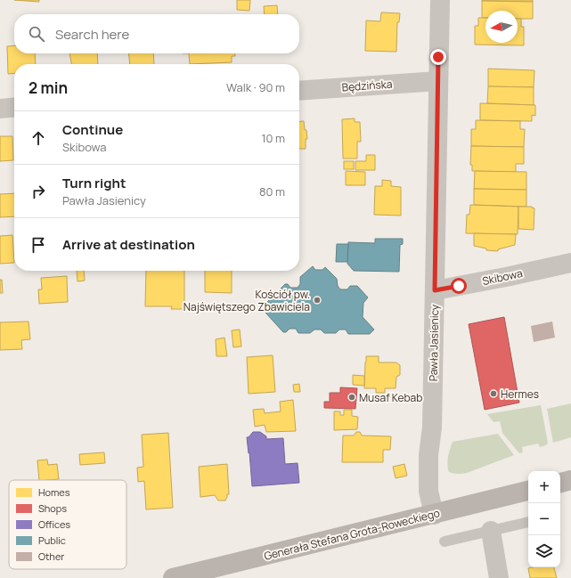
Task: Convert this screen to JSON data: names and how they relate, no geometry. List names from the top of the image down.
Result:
{
  "streets": {
    "street": [
      "Będzińska",
      "Skibowa",
      "Pawła Jasienicy",
      "Generała Stefana Grota-Roweckiego"
    ]
  },
  "crossings": [
    ["Będzińska", "Pawła Jasienicy"],
    ["Skibowa", "Pawła Jasienicy"],
    ["Pawła Jasienicy", "Generała Stefana Grota-Roweckiego"]
  ],
  "places": ["Kościół pw. Najświętszego Zbawiciela", "Hermes", "Musaf Kebab"],
  "legend": [
    "Homes",
    "Shops",
    "Offices",
    "Public",
    "Other"
  ],
  "north": "left",
  "page": {
    "search": "Search here",
    "heading": ["2 min", "Walk · 90 m"],
    "list": [
      ["Continue", "Skibowa", "10 m"],
      ["Turn right", "Pawła Jasienicy", "80 m"],
      "Arrive at destination"
    ],
    "map_buttons": ["+", "−"]
  }
}
